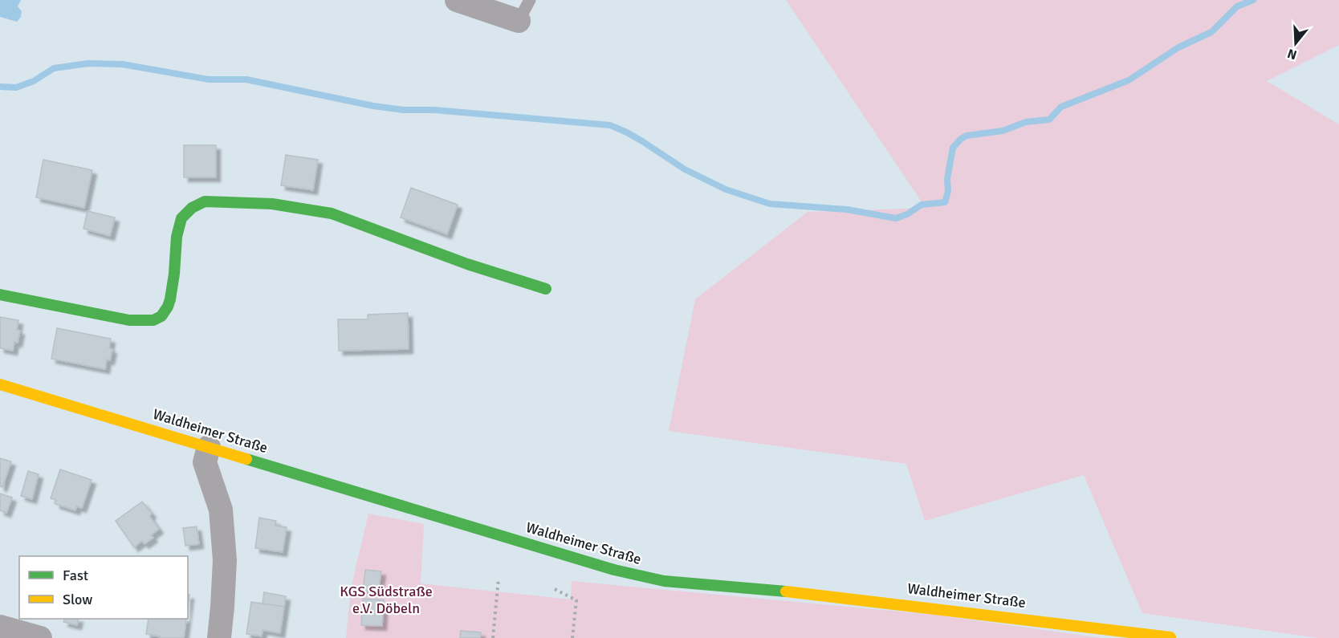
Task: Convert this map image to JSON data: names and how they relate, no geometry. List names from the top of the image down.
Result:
{
  "streets": {
    "street": ["Waldheimer Straße"]
  },
  "parks": ["KGS Südstraße e.V. Döbeln"],
  "legend": ["Fast", "Slow"],
  "north": "bottom"
}
